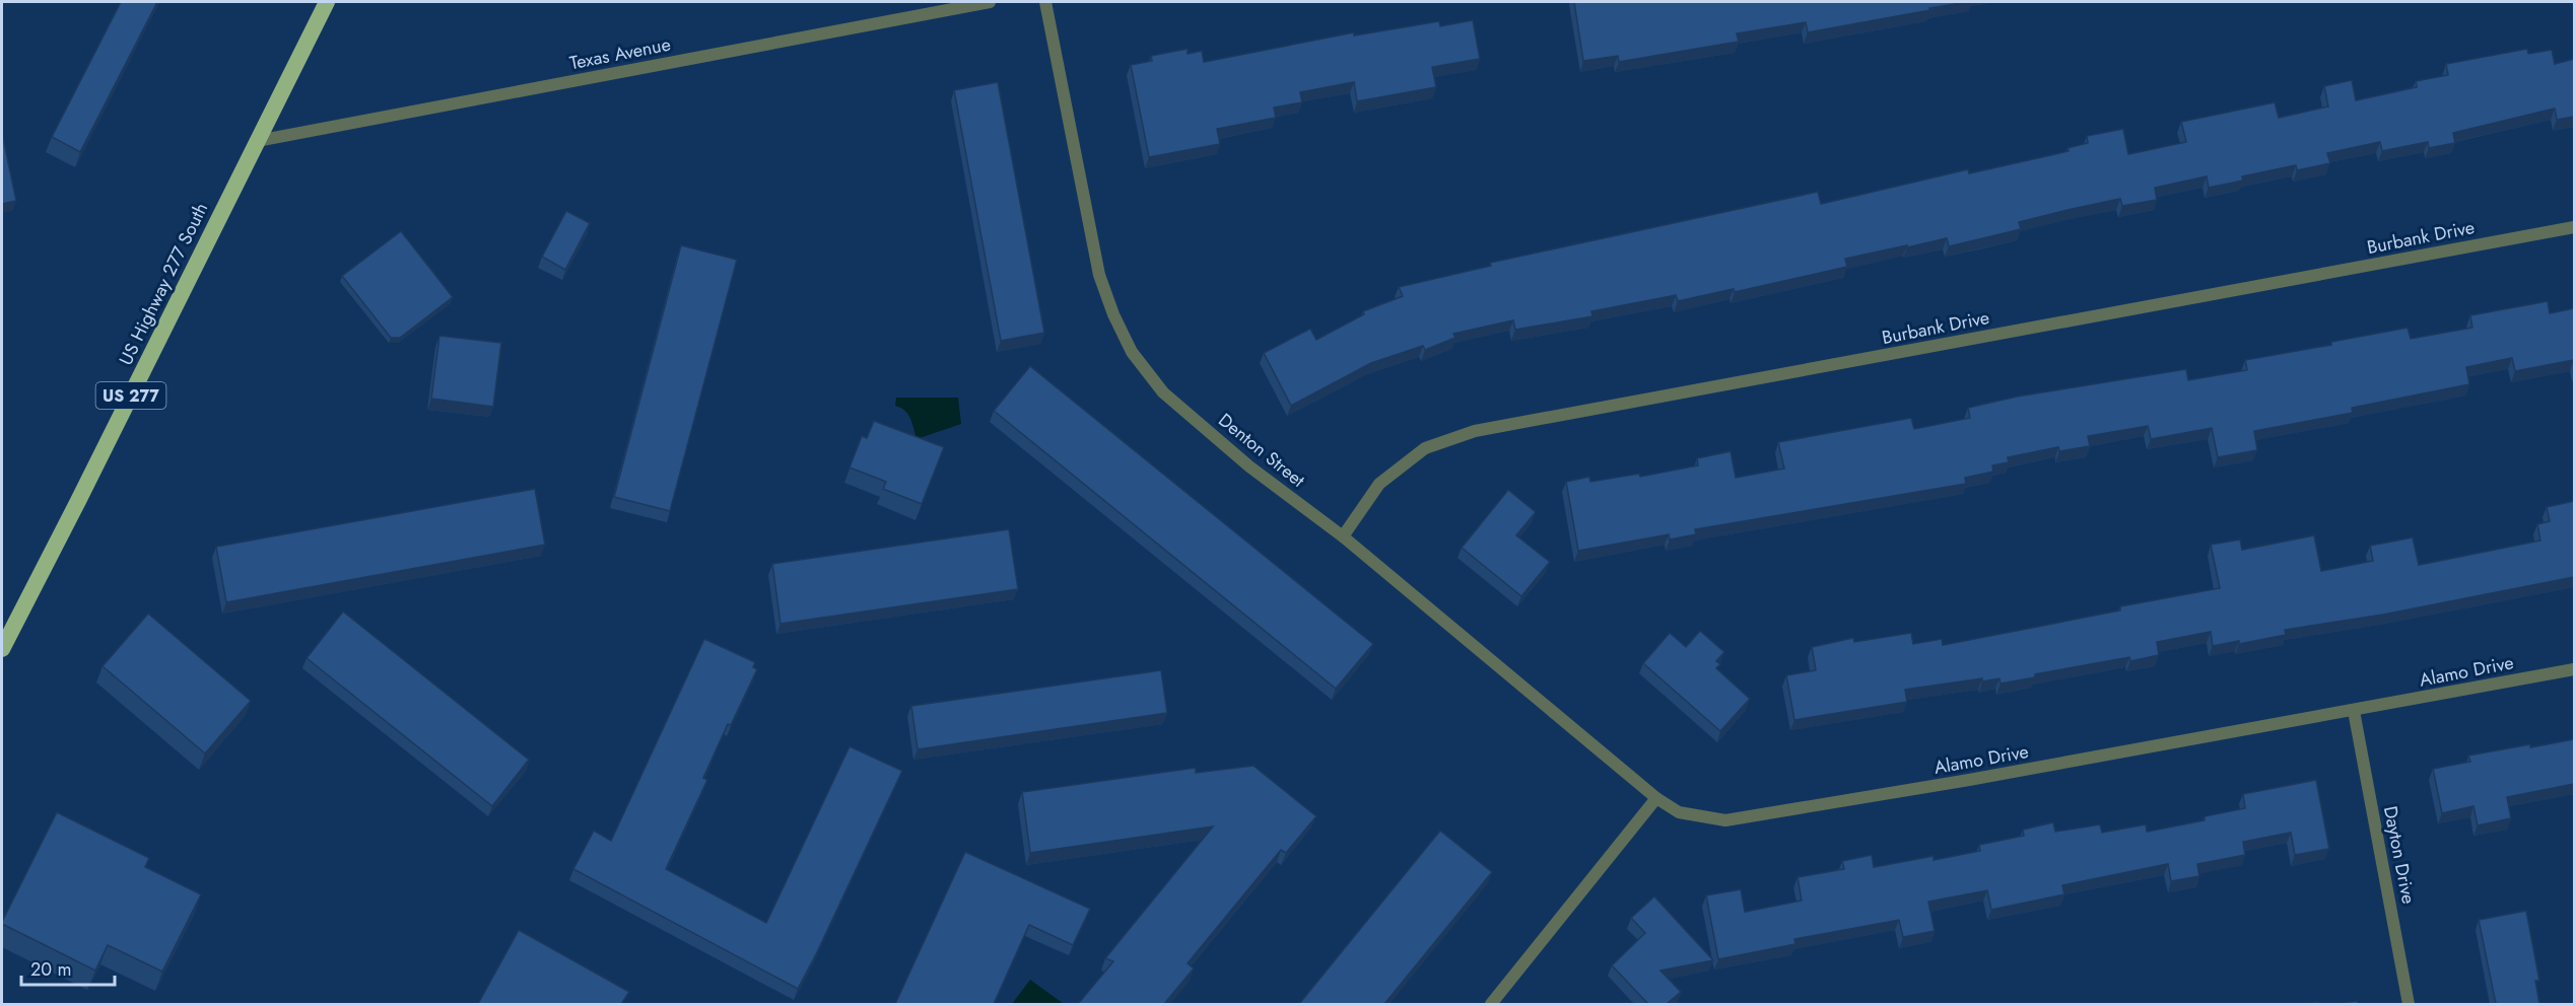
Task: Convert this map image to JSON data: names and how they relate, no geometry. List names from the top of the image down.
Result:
{
  "streets": {
    "highway": ["US Highway 277 South", "US 277"],
    "street": [
      "Texas Avenue",
      "Burbank Drive",
      "Denton Street",
      "Alamo Drive",
      "Dayton Drive"
    ]
  },
  "crossings": [
    ["Texas Avenue", "US Highway 277 South"],
    ["Burbank Drive", "Denton Street"],
    ["Denton Street", "Alamo Drive"],
    ["Alamo Drive", "Dayton Drive"]
  ],
  "scale_bar": "20 m"
}
